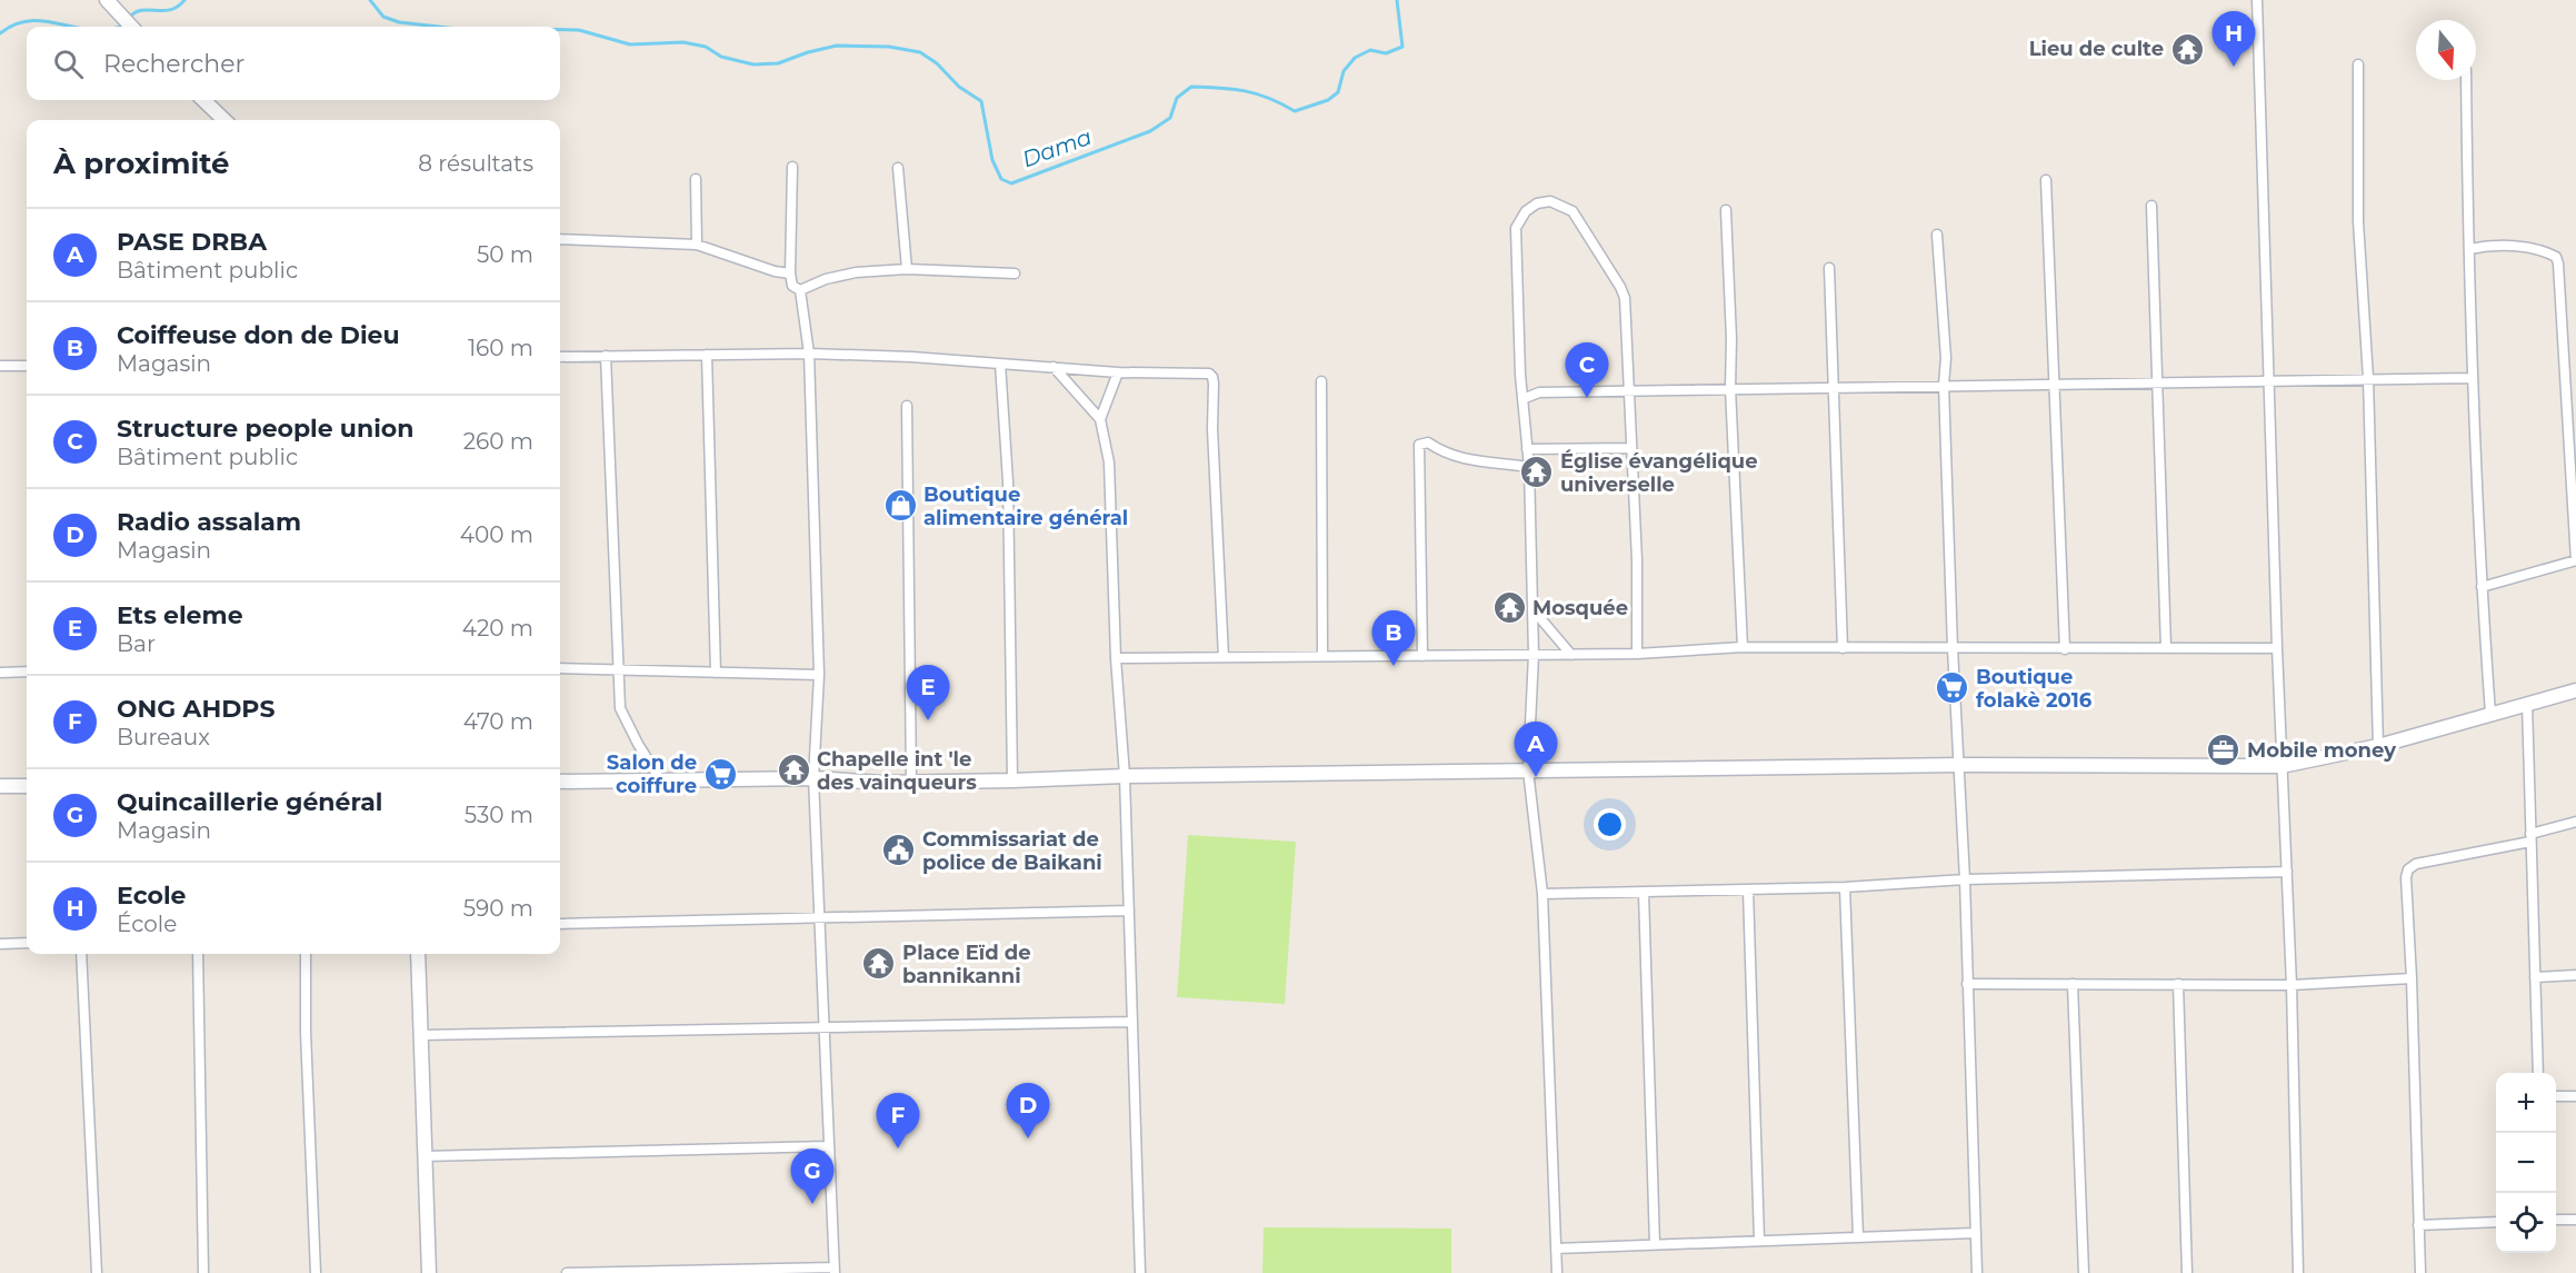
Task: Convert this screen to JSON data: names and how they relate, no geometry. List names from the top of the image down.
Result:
{
  "water": ["Dama"],
  "places": {
    "temple": [
      "Lieu de culte",
      "Église évangélique universelle",
      "Mosquée",
      "Chapelle int 'le des vainqueurs",
      "Place Eïd de bannikanni"
    ],
    "shop": ["Boutique alimentaire général"],
    "supermarket": ["Boutique folakè 2016", "Salon de coiffure"],
    "office": ["Mobile money"],
    "public building": ["Commissariat de police de Baikani"]
  },
  "north": "bottom",
  "page": {
    "pins": [
      "H",
      "C",
      "B",
      "E",
      "A",
      "D",
      "F",
      "G"
    ],
    "search": "Rechercher",
    "heading": ["À proximité", "8 résultats"],
    "list": [
      {
        "mark": "A",
        "name": "PASE DRBA",
        "note": "Bâtiment public",
        "value": "50 m"
      },
      {
        "mark": "B",
        "name": "Coiffeuse don de Dieu",
        "note": "Magasin",
        "value": "160 m"
      },
      {
        "mark": "C",
        "name": "Structure people union",
        "note": "Bâtiment public",
        "value": "260 m"
      },
      {
        "mark": "D",
        "name": "Radio assalam",
        "note": "Magasin",
        "value": "400 m"
      },
      {
        "mark": "E",
        "name": "Ets eleme",
        "note": "Bar",
        "value": "420 m"
      },
      {
        "mark": "F",
        "name": "ONG AHDPS",
        "note": "Bureaux",
        "value": "470 m"
      },
      {
        "mark": "G",
        "name": "Quincaillerie général",
        "note": "Magasin",
        "value": "530 m"
      },
      {
        "mark": "H",
        "name": "Ecole",
        "note": "École",
        "value": "590 m"
      }
    ],
    "map_buttons": ["+", "−"]
  }
}
